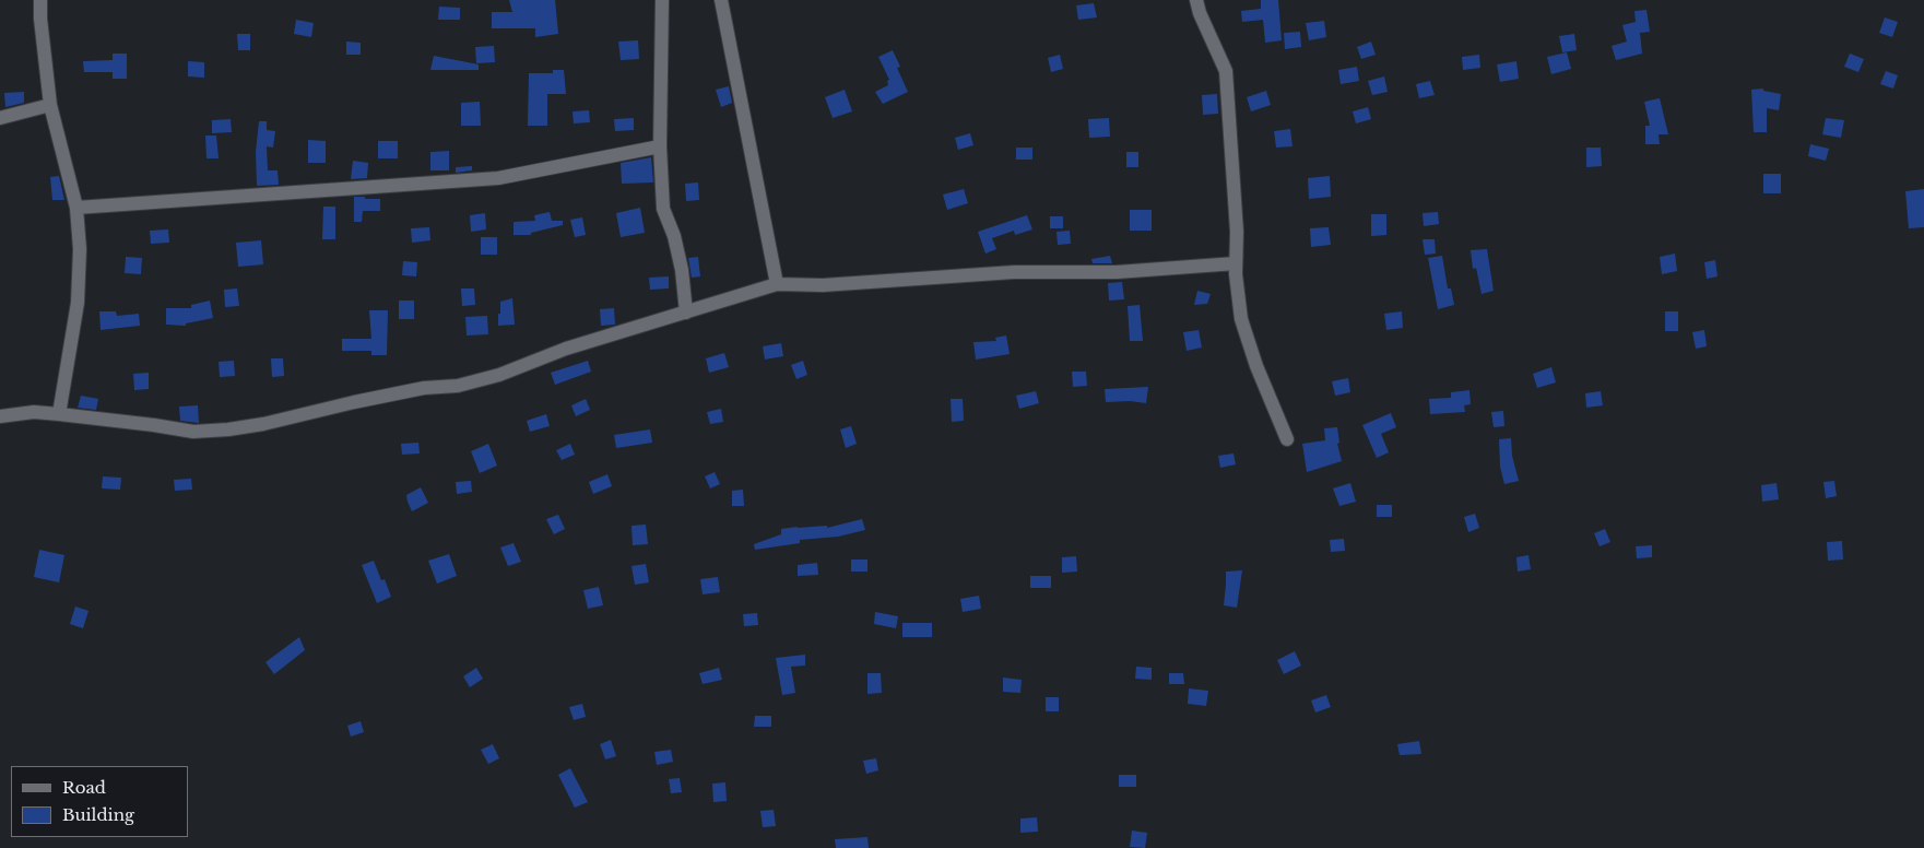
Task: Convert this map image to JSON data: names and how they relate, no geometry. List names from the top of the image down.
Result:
{
  "legend": ["Road", "Building"]
}
